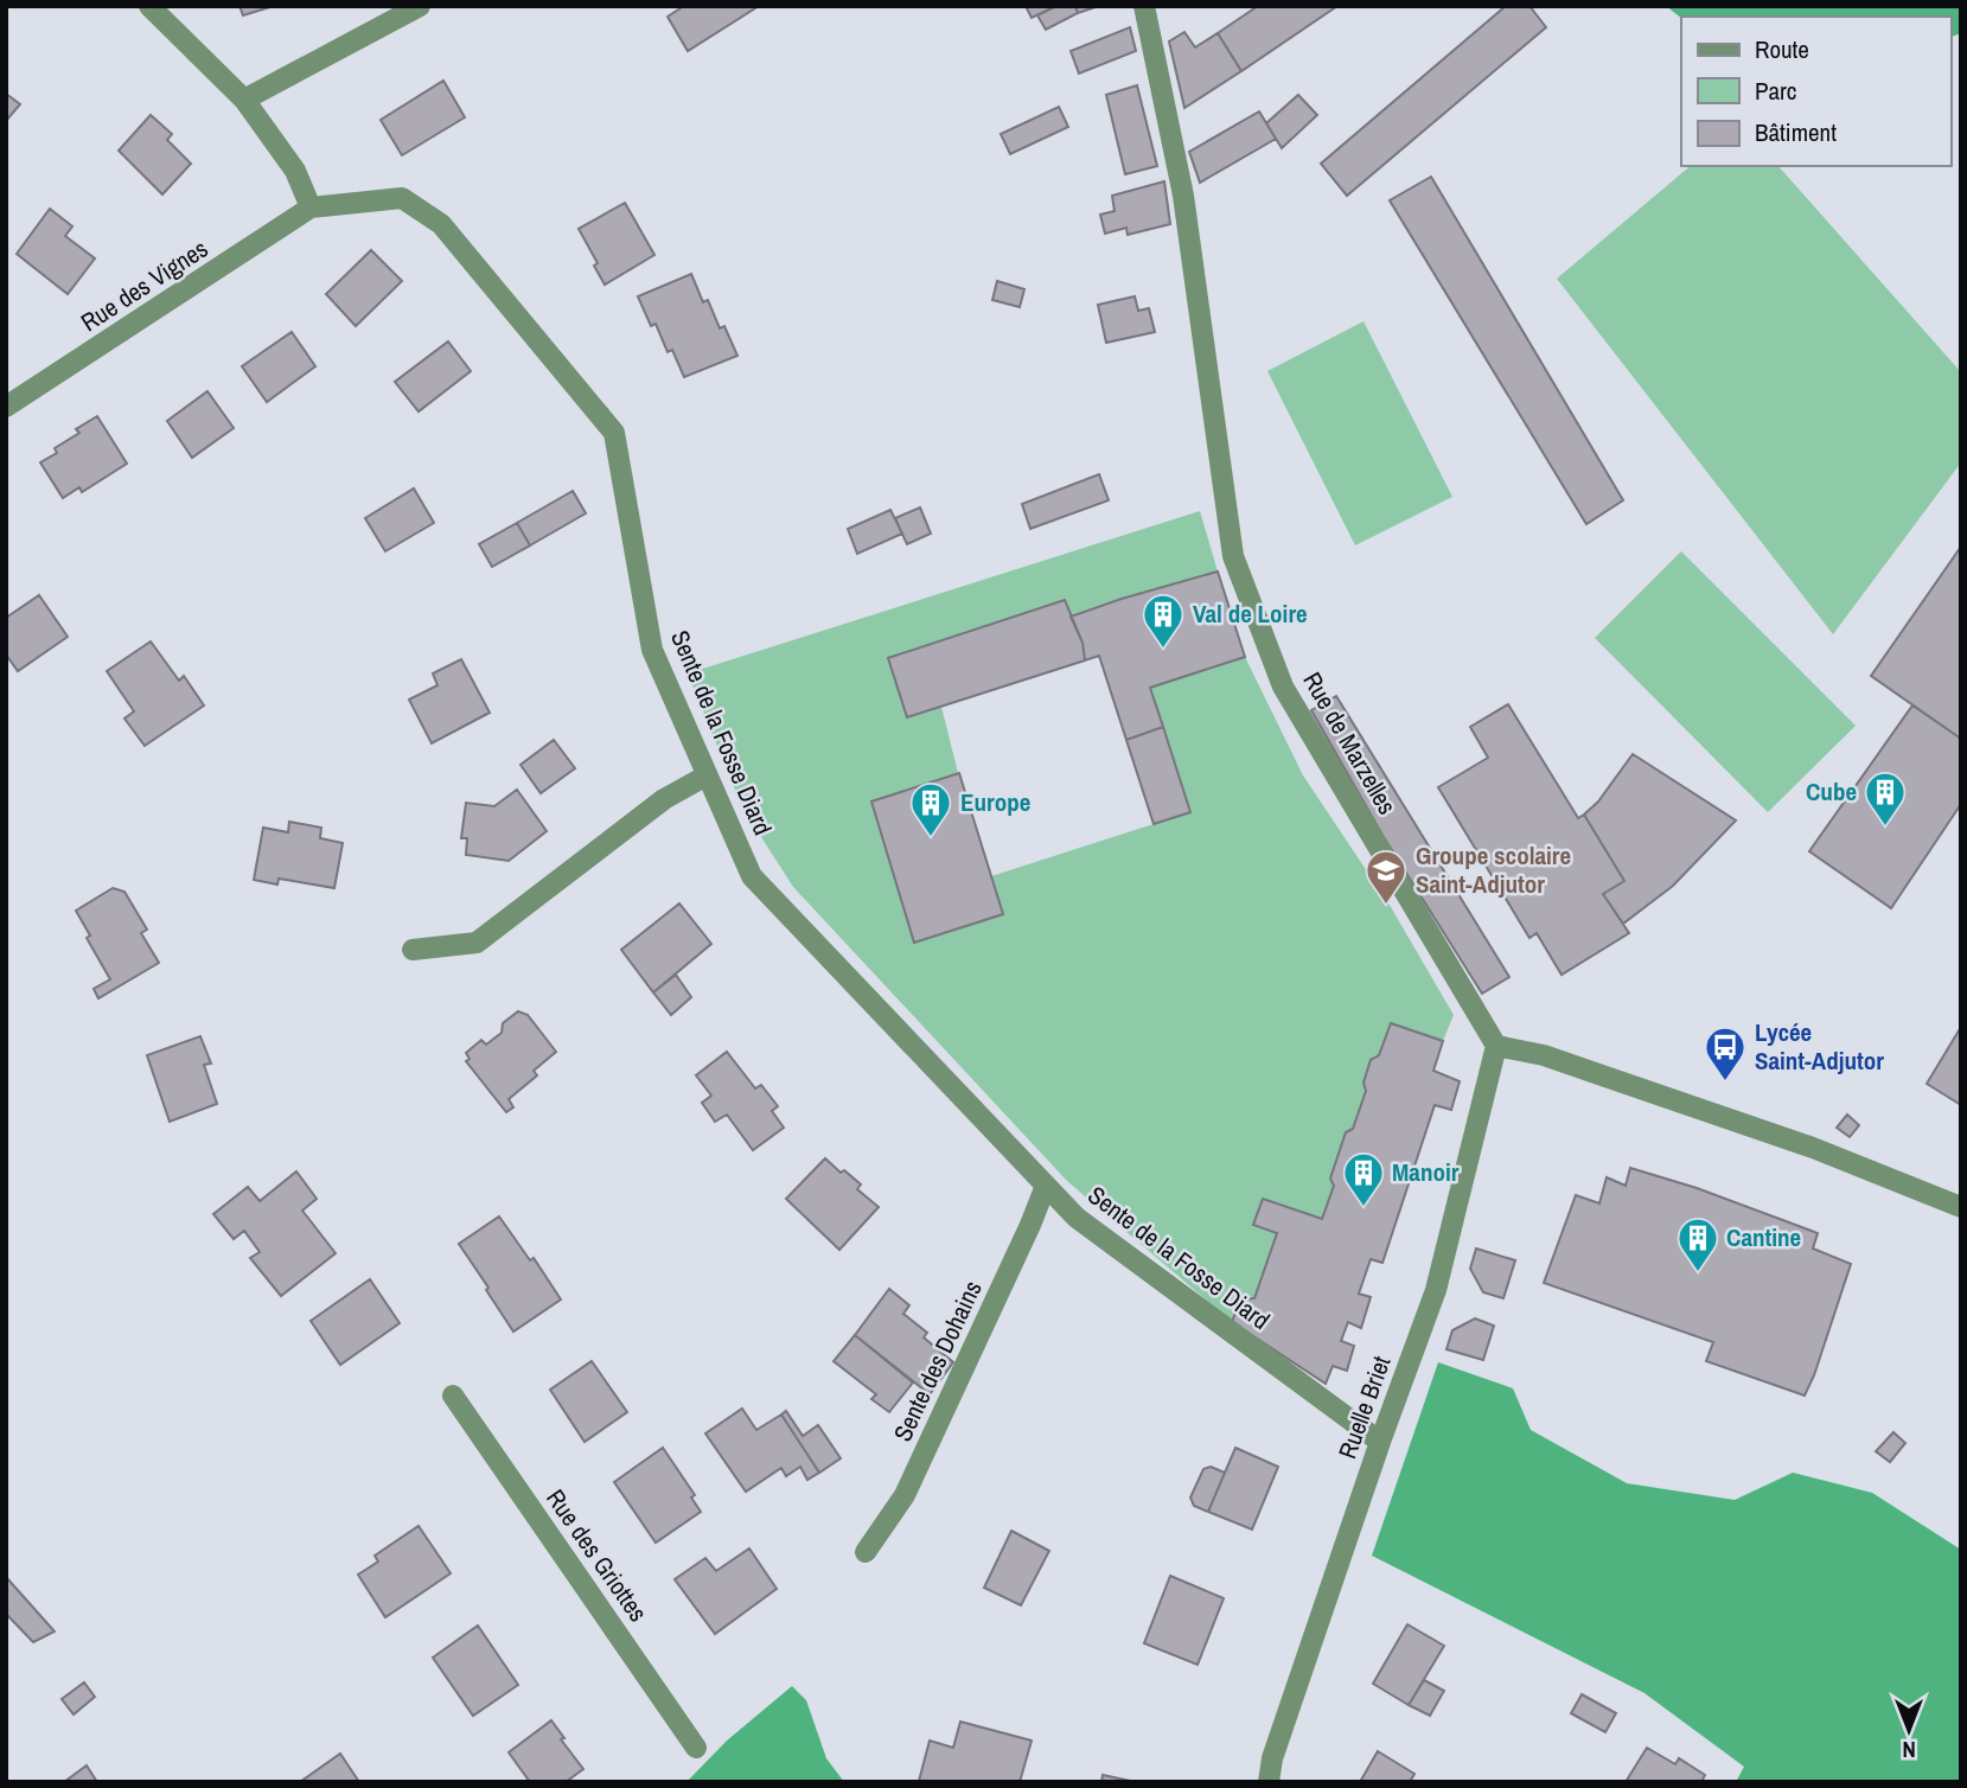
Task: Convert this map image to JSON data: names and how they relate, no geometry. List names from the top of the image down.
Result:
{
  "streets": {
    "street": [
      "Rue des Vignes",
      "Sente de la Fosse Diard",
      "Rue de Marzelles",
      "Sente des Dohains",
      "Ruelle Briet",
      "Rue des Griottes"
    ]
  },
  "crossings": [
    ["Rue des Vignes", "Sente de la Fosse Diard"],
    ["Sente de la Fosse Diard", "Sente des Dohains"],
    ["Sente de la Fosse Diard", "Ruelle Briet"],
    ["Rue de Marzelles", "Ruelle Briet"]
  ],
  "places": {
    "building": [
      "Val de Loire",
      "Cube",
      "Europe",
      "Manoir",
      "Cantine"
    ],
    "school or university": ["Groupe scolaire Saint-Adjutor"],
    "bus stop": ["Lycée Saint-Adjutor"]
  },
  "legend": ["Route", "Parc", "Bâtiment"],
  "north": "bottom"
}
